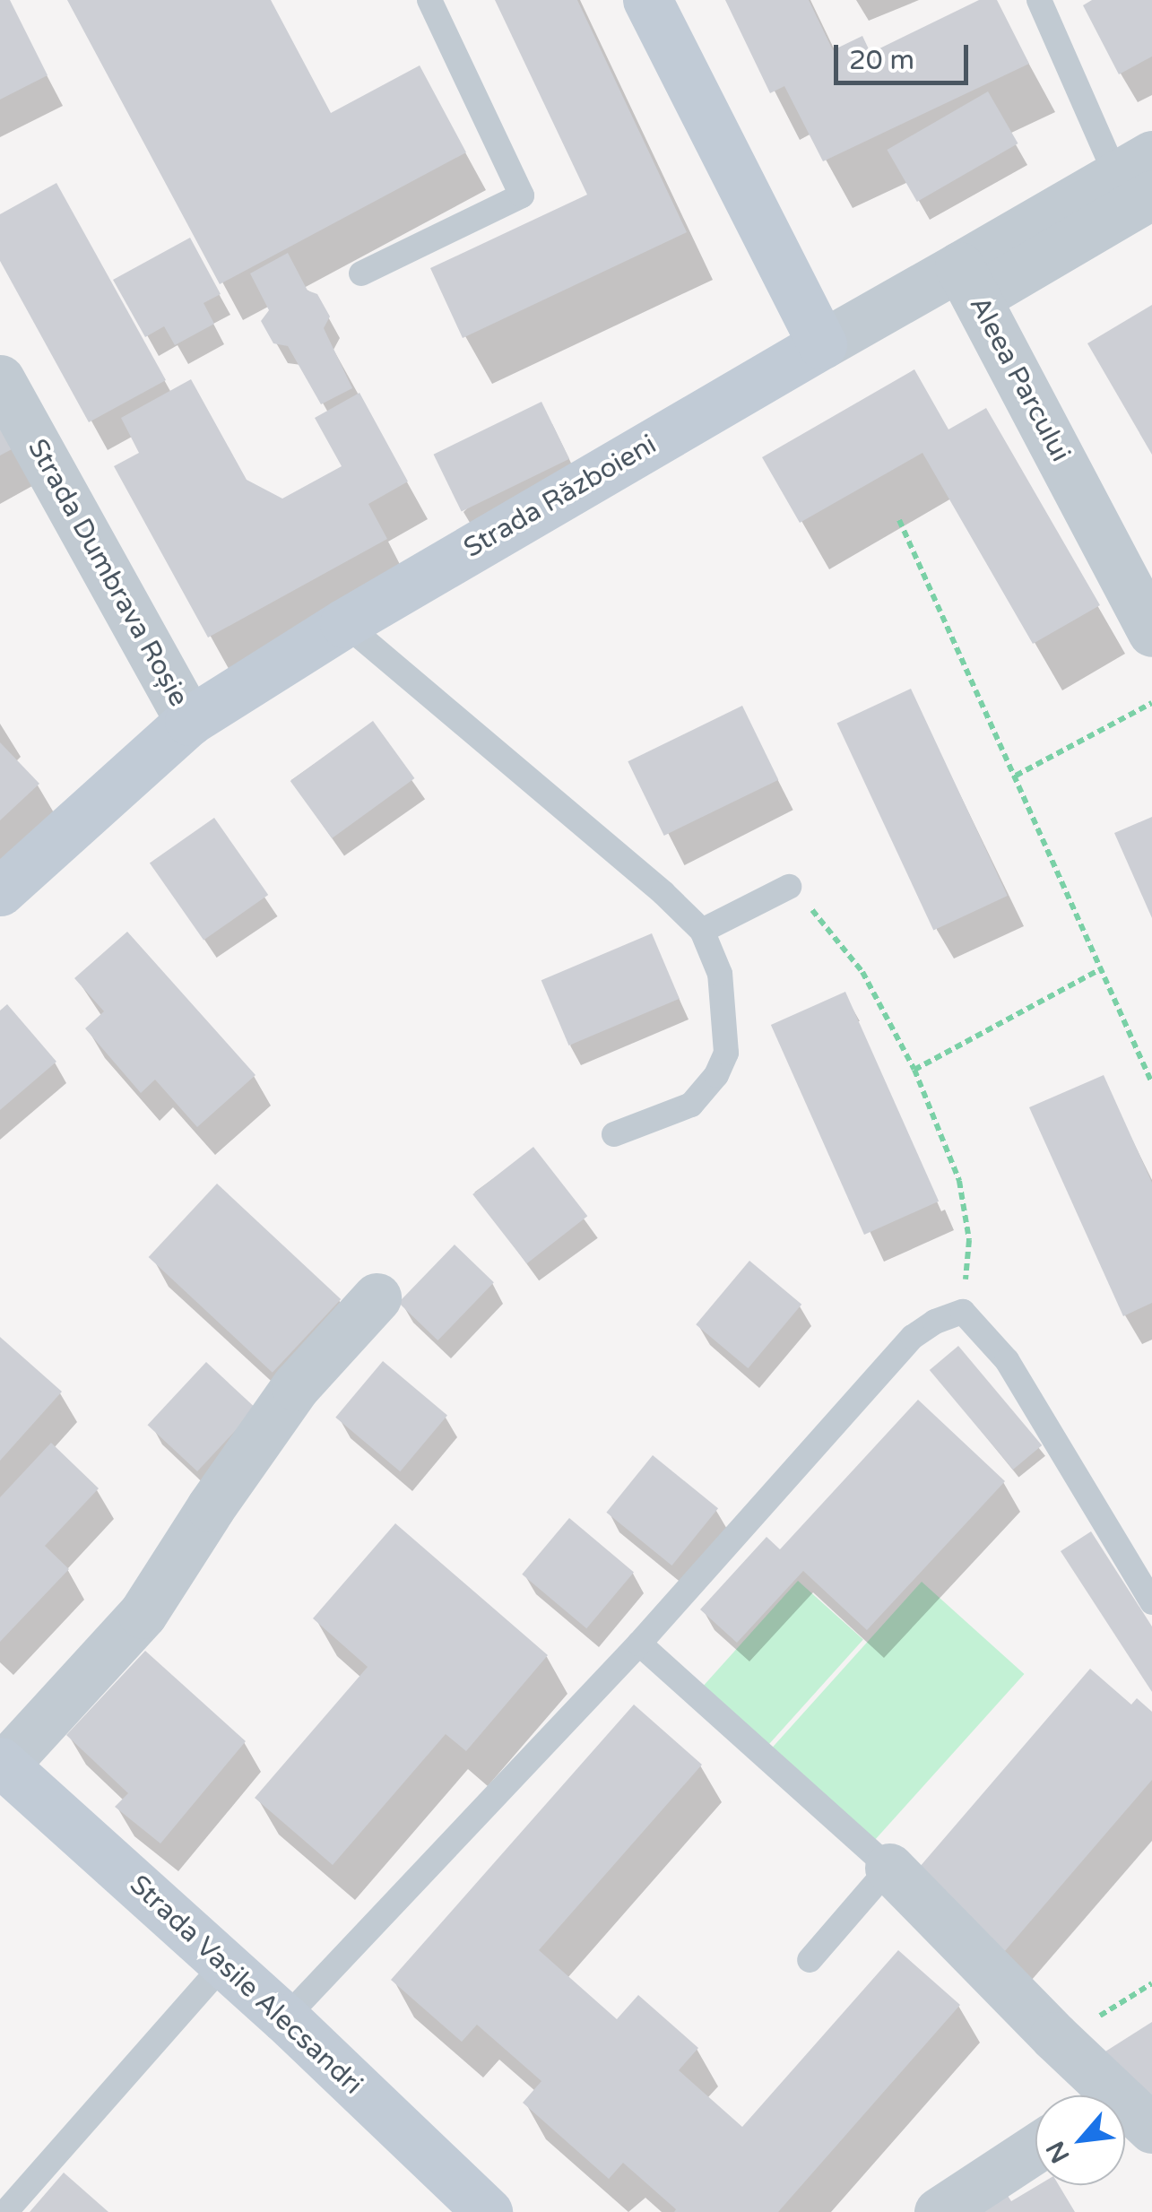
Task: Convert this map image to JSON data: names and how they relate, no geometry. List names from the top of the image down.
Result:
{
  "streets": {
    "street": [
      "Aleea Parcului",
      "Strada Războieni",
      "Strada Dumbrava Roșie",
      "Strada Vasile Alecsandri"
    ]
  },
  "crossings": [
    ["Aleea Parcului", "Strada Războieni"],
    ["Strada Războieni", "Strada Dumbrava Roșie"]
  ],
  "scale_bar": "20 m",
  "north": "bottom left"
}
